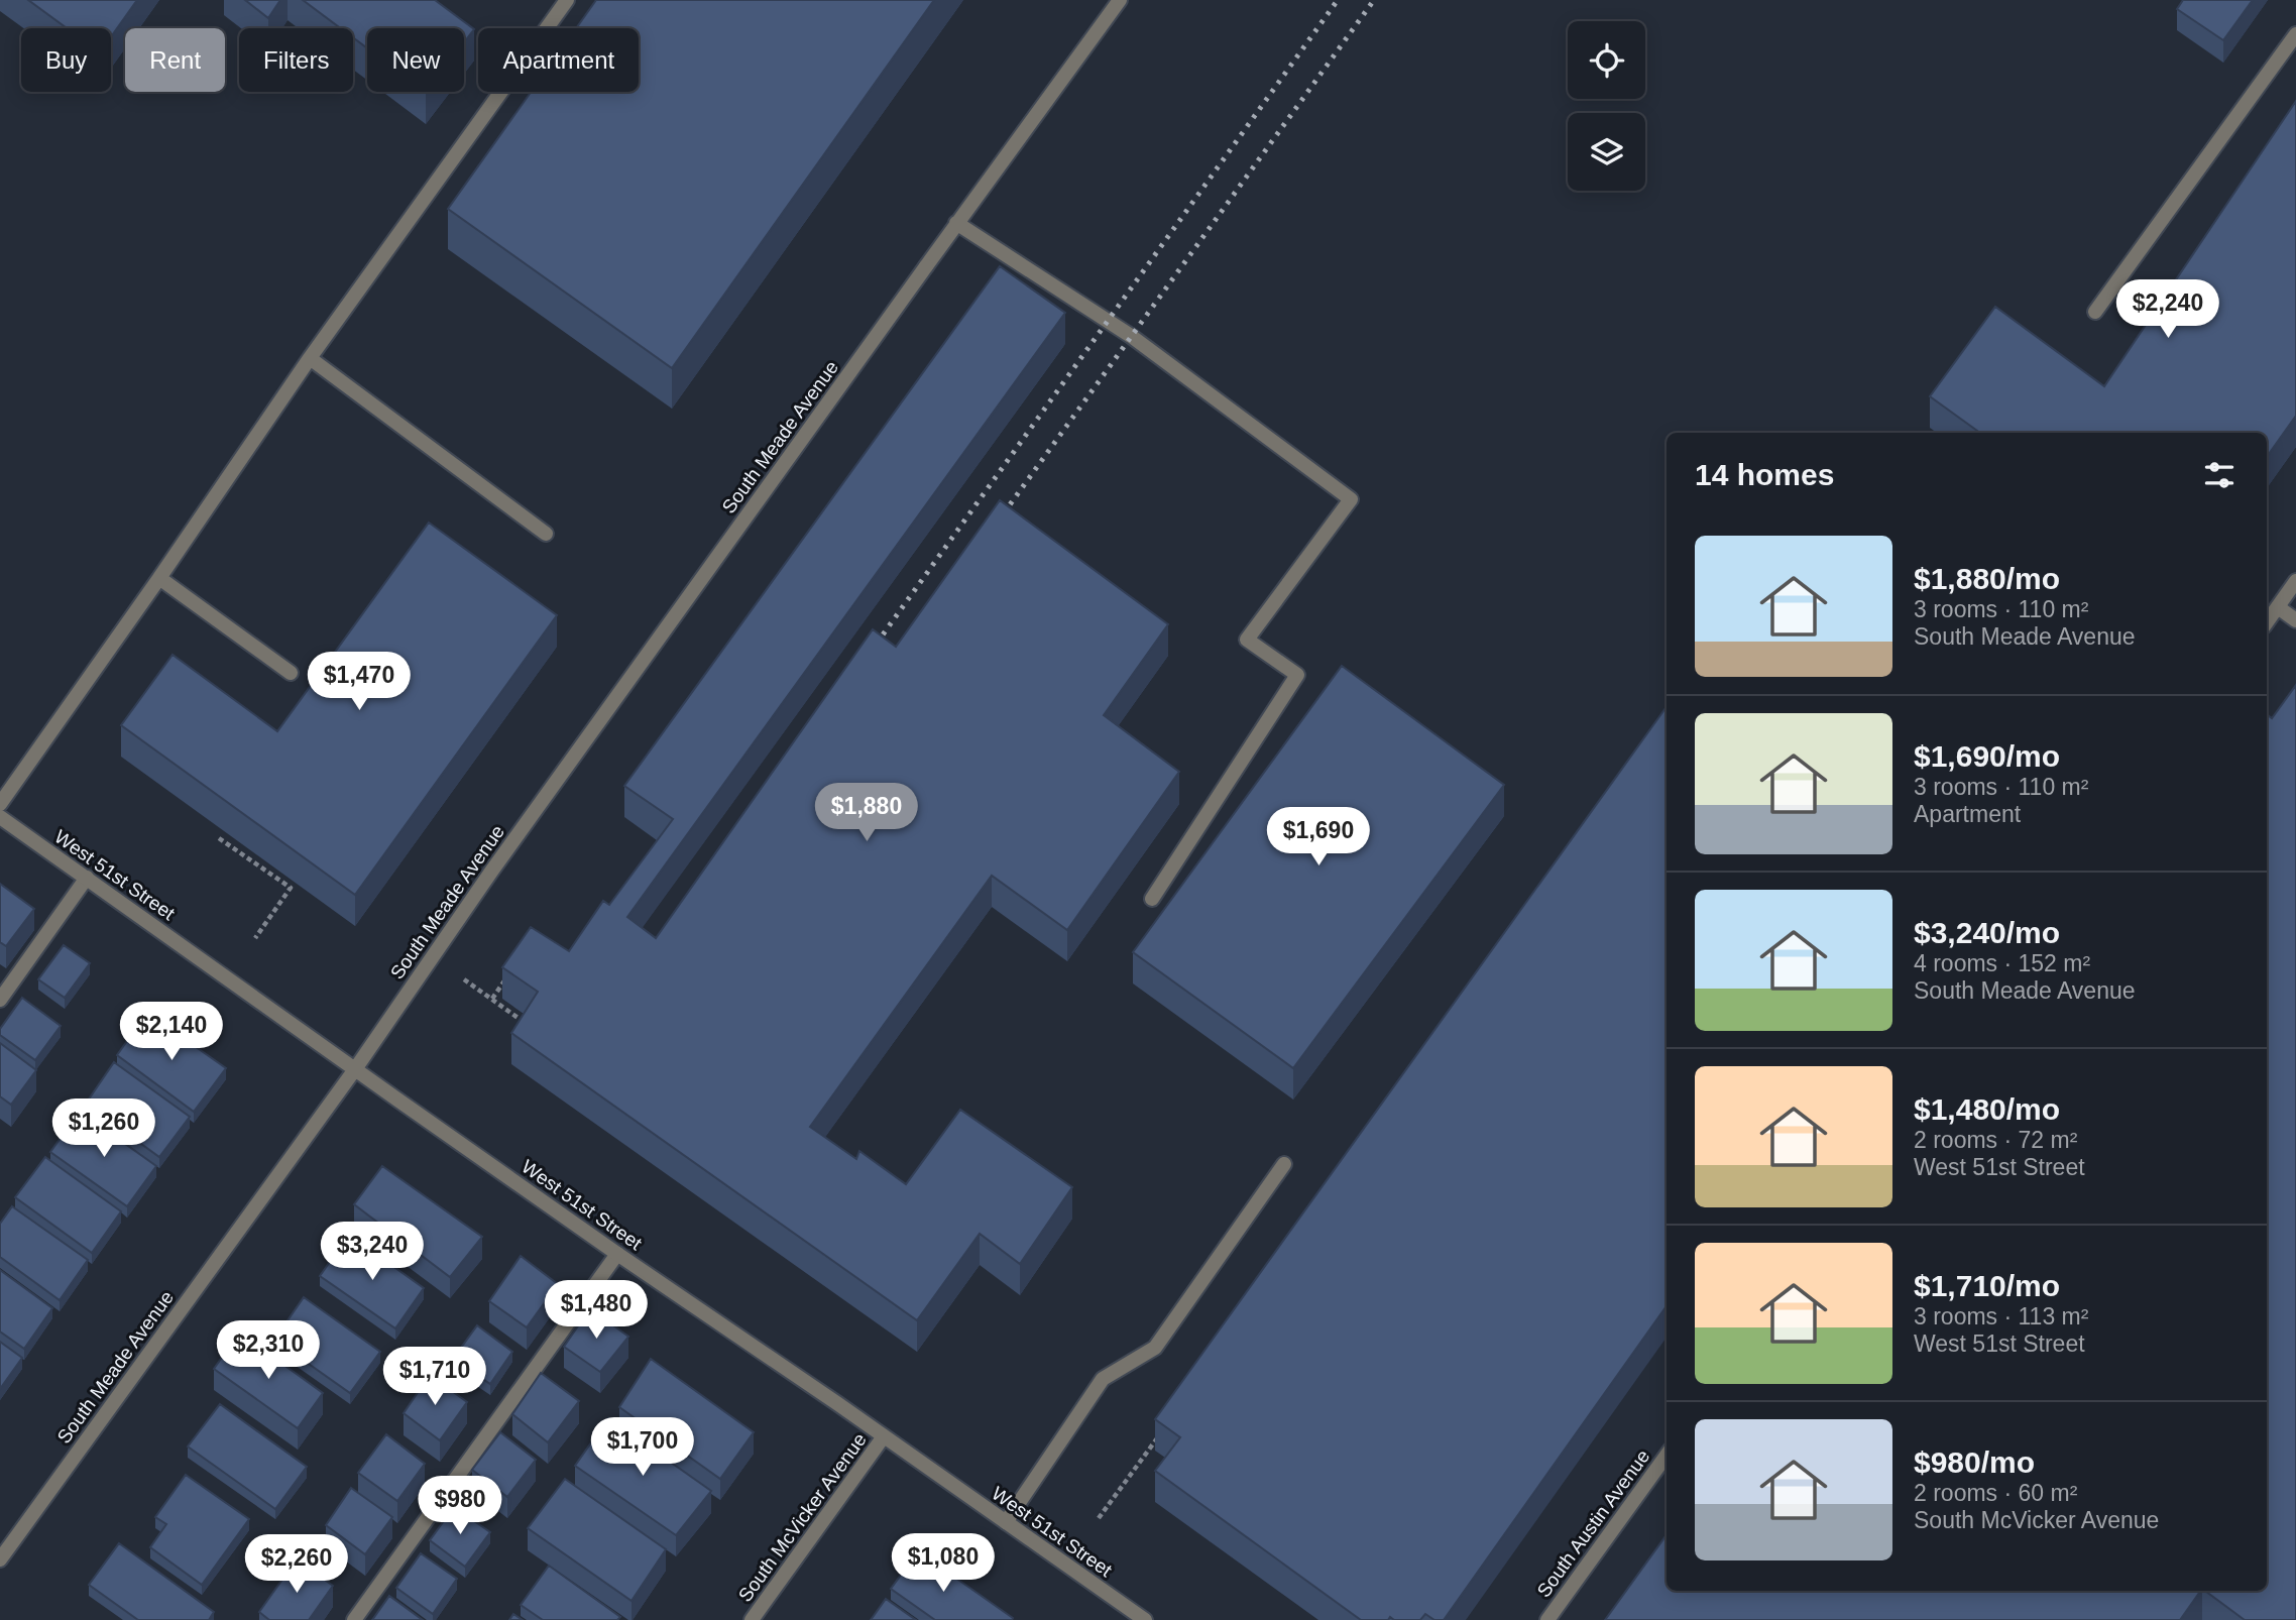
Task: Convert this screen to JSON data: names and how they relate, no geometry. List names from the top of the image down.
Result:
{
  "streets": {
    "street": [
      "South Meade Avenue",
      "West 51st Street",
      "South McVicker Avenue",
      "South Austin Avenue"
    ]
  },
  "crossings": [
    ["South Meade Avenue", "West 51st Street"],
    ["West 51st Street", "South McVicker Avenue"]
  ],
  "page": {
    "chip": [
      "Buy",
      "Rent",
      "Filters",
      "New",
      "Apartment"
    ],
    "price": [
      "$2,240",
      "$1,470",
      "$1,880",
      "$1,690",
      "$2,140",
      "$1,260",
      "$3,240",
      "$1,480",
      "$2,310",
      "$1,710",
      "$1,700",
      "$980",
      "$1,080",
      "$2,260"
    ],
    "heading": "14 homes",
    "list": [
      {
        "name": "$1,880/mo",
        "note": "3 rooms · 110 m² · South Meade Avenue"
      },
      {
        "name": "$1,690/mo",
        "note": "3 rooms · 110 m² · Apartment"
      },
      {
        "name": "$3,240/mo",
        "note": "4 rooms · 152 m² · South Meade Avenue"
      },
      {
        "name": "$1,480/mo",
        "note": "2 rooms · 72 m² · West 51st Street"
      },
      {
        "name": "$1,710/mo",
        "note": "3 rooms · 113 m² · West 51st Street"
      },
      {
        "name": "$980/mo",
        "note": "2 rooms · 60 m² · South McVicker Avenue"
      }
    ]
  }
}
